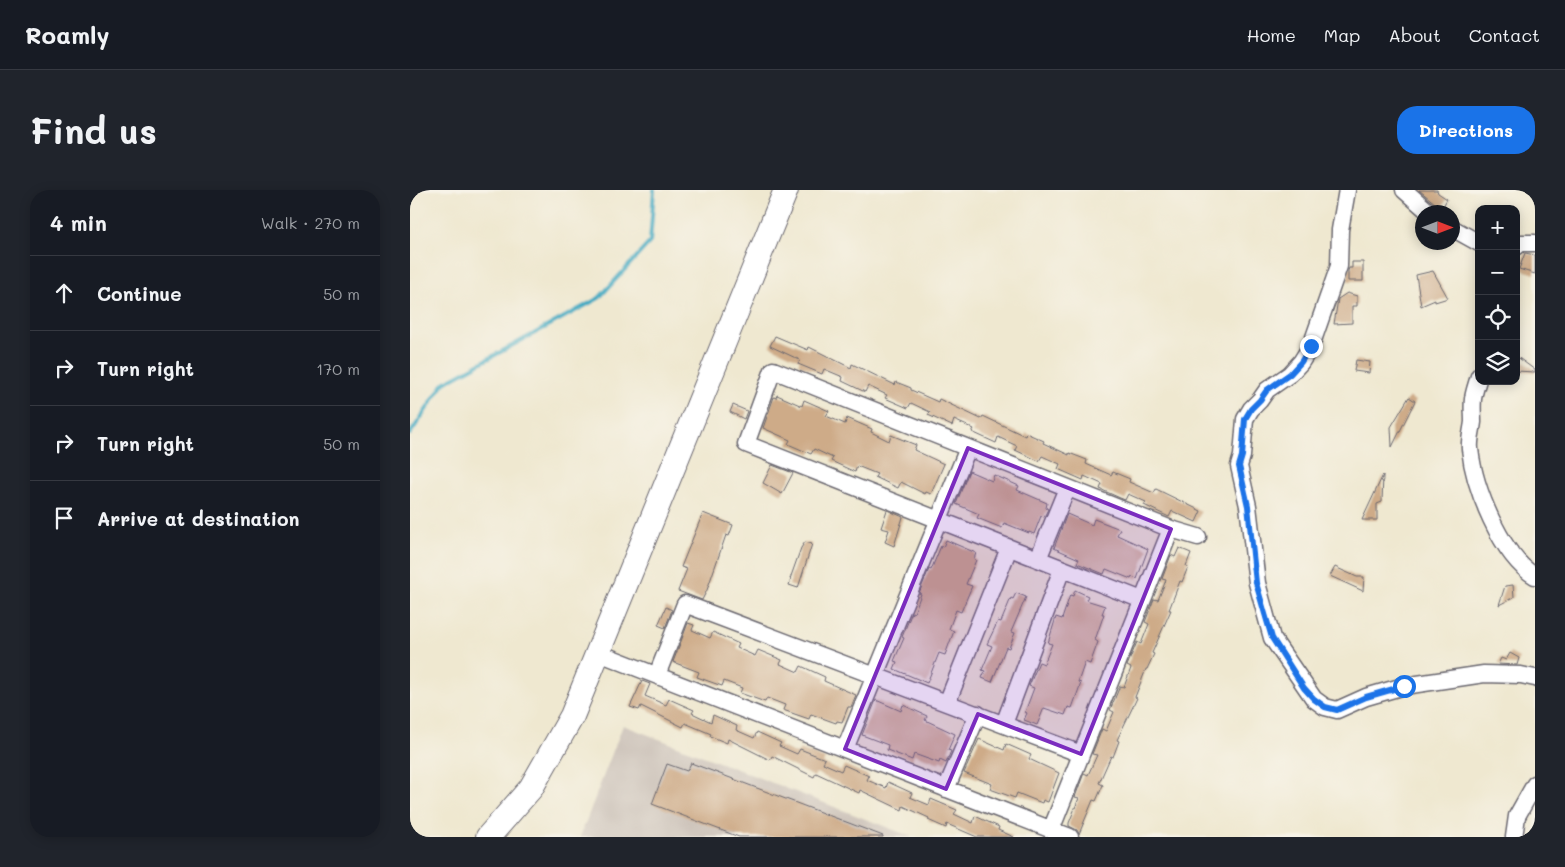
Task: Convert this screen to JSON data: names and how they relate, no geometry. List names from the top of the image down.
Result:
{
  "north": "right",
  "page": {
    "header": "Roamly",
    "nav": [
      "Home",
      "Map",
      "About",
      "Contact"
    ],
    "buttons": "Directions",
    "title": "Find us",
    "heading": ["4 min", "Walk · 270 m"],
    "map_buttons": ["+", "−"],
    "list": [
      ["Continue", "50 m"],
      ["Turn right", "170 m"],
      ["Turn right", "50 m"],
      "Arrive at destination"
    ]
  }
}
